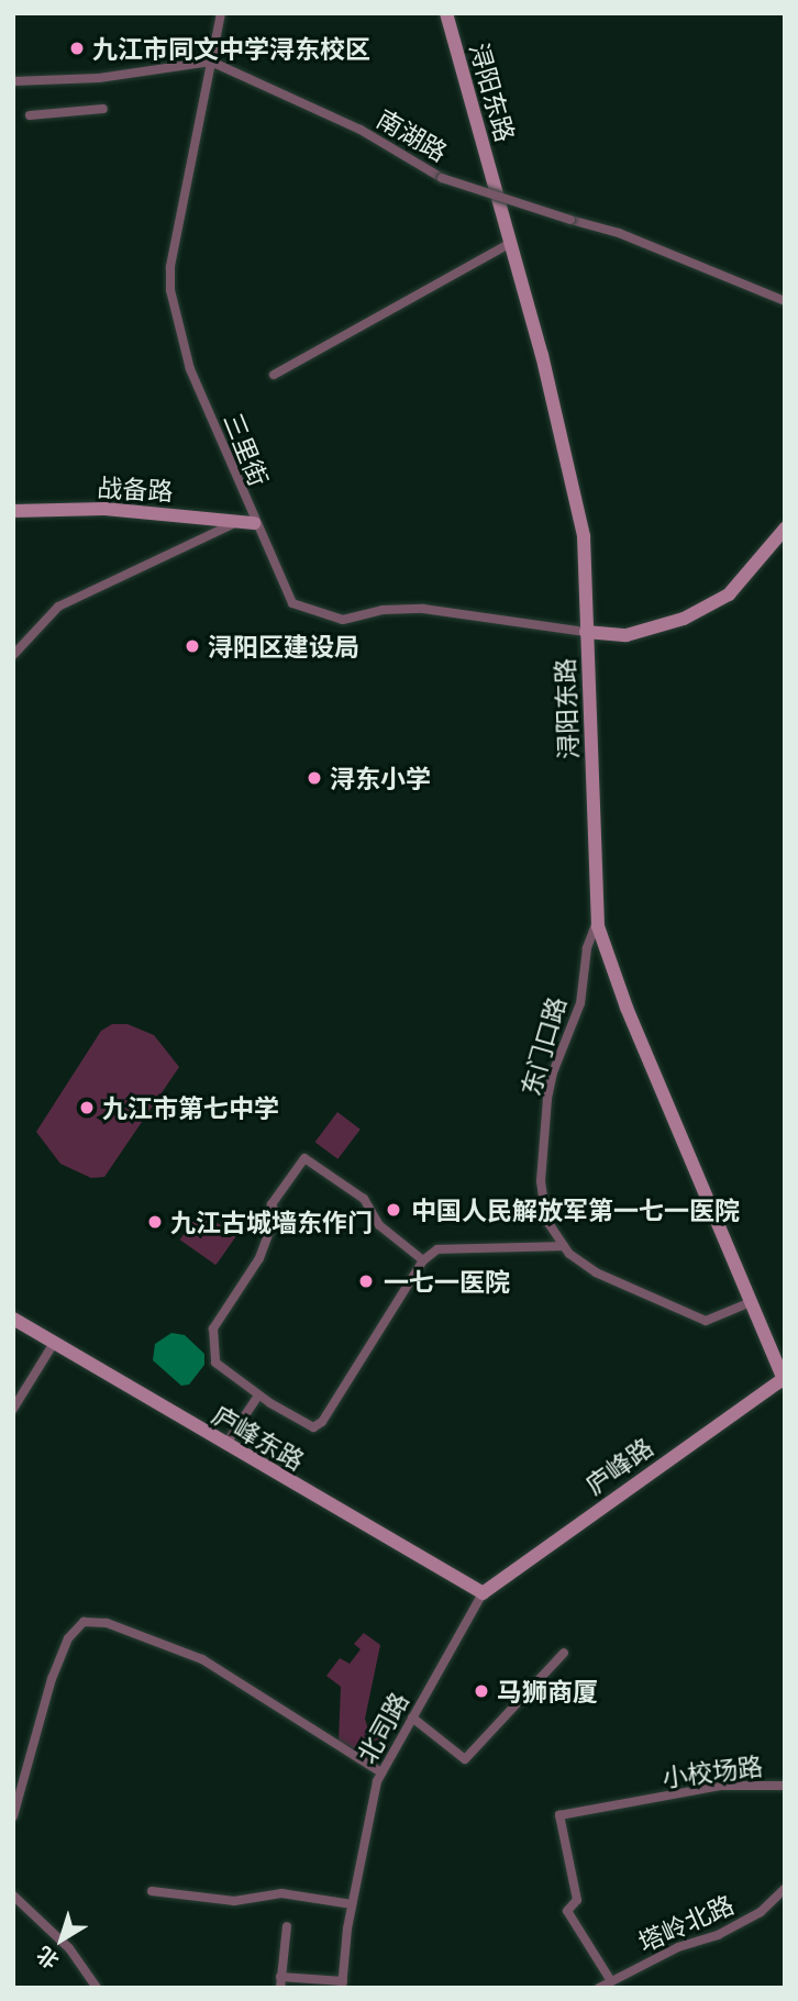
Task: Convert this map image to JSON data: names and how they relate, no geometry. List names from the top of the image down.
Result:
{
  "streets": {
    "main road": [
      "浔阳东路",
      "战备路",
      "庐峰东路",
      "庐峰路"
    ],
    "street": [
      "南湖路",
      "三里街",
      "东门口路",
      "北司路",
      "小校场路",
      "塔岭北路"
    ]
  },
  "crossings": [
    ["浔阳东路", "三里街"],
    ["浔阳东路", "东门口路"],
    ["浔阳东路", "庐峰路"],
    ["南湖路", "三里街"],
    ["三里街", "战备路"],
    ["庐峰东路", "庐峰路"],
    ["庐峰东路", "北司路"],
    ["庐峰路", "北司路"],
    ["小校场路", "塔岭北路"]
  ],
  "places": [
    "九江市同文中学浔东校区",
    "浔阳区建设局",
    "浔东小学",
    "九江市第七中学",
    "中国人民解放军第一七一医院",
    "九江古城墙东作门",
    "一七一医院",
    "马狮商厦"
  ],
  "north": "bottom left"
}
